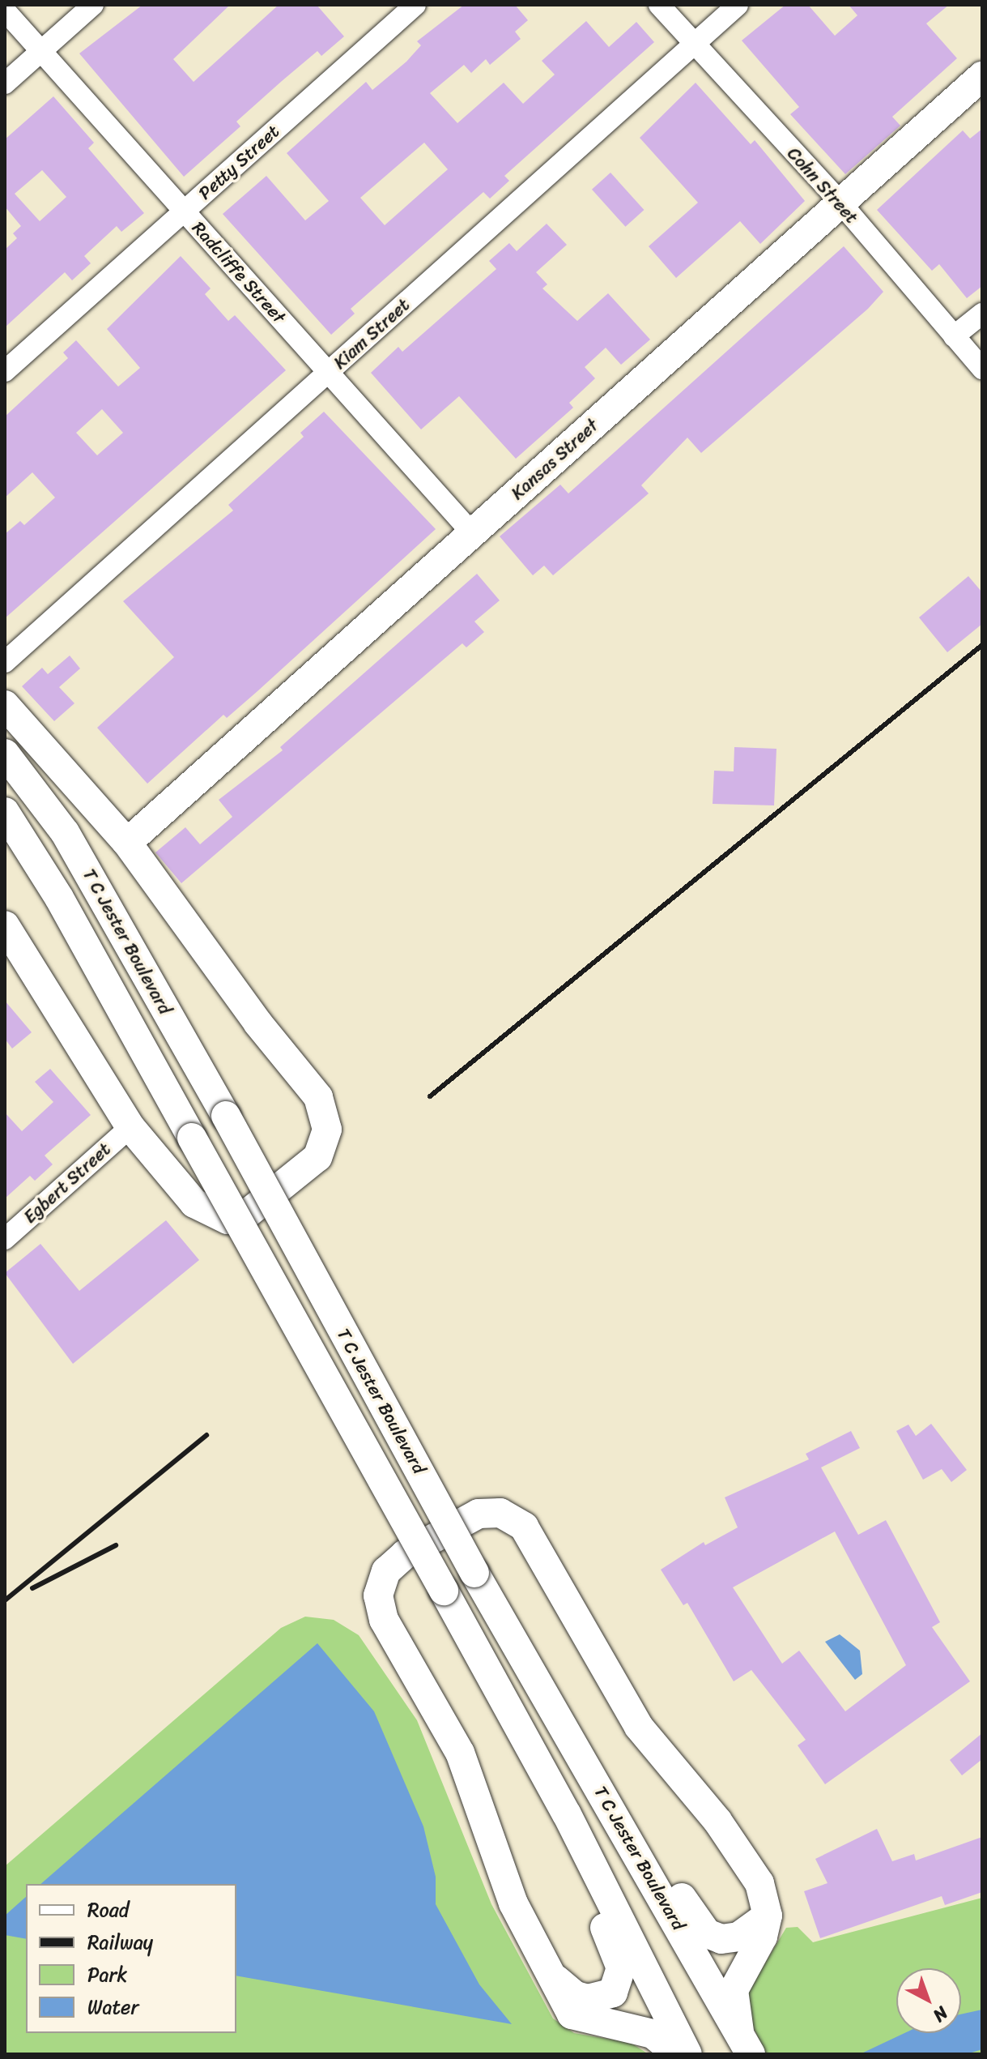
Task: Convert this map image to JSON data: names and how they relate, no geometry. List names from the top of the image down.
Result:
{
  "streets": {
    "main road": ["Kansas Street", "T C Jester Boulevard"],
    "street": [
      "Petty Street",
      "Cohn Street",
      "Radcliffe Street",
      "Kiam Street",
      "Egbert Street"
    ]
  },
  "crossings": [
    ["Petty Street", "Radcliffe Street"],
    ["Cohn Street", "Kiam Street"],
    ["Cohn Street", "Kansas Street"],
    ["Radcliffe Street", "Kiam Street"],
    ["Radcliffe Street", "Kansas Street"]
  ],
  "legend": [
    "Road",
    "Railway",
    "Park",
    "Water"
  ],
  "north": "bottom right"
}
